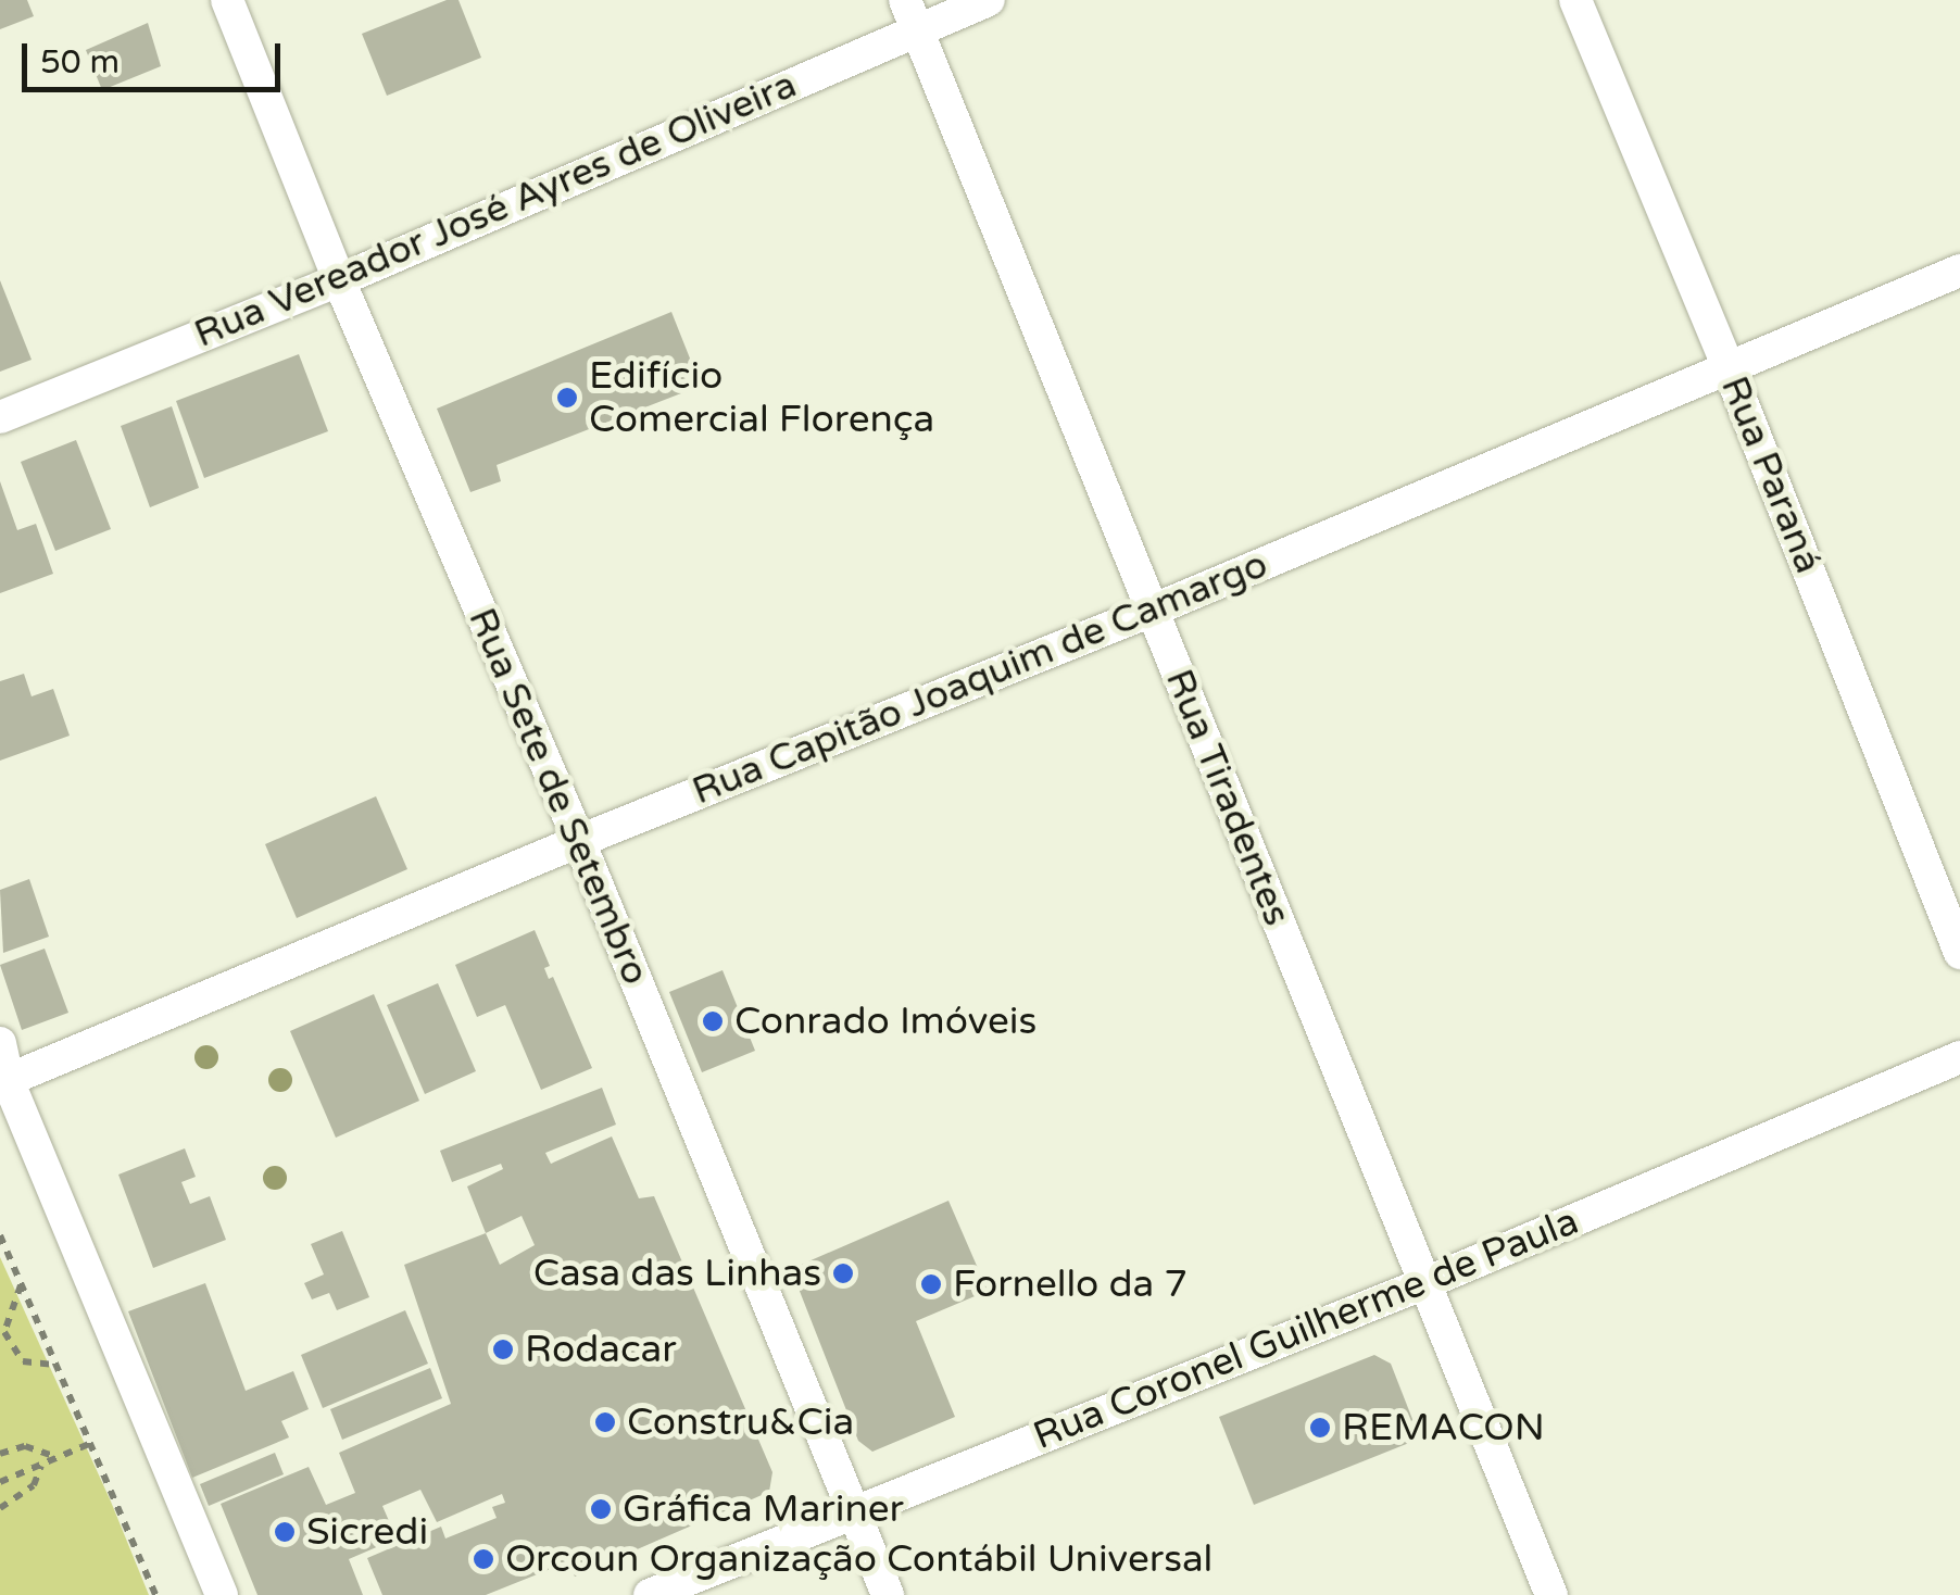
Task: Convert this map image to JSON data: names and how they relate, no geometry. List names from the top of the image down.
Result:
{
  "streets": {
    "street": [
      "Rua Vereador José Ayres de Oliveira",
      "Rua Paraná",
      "Rua Capitão Joaquim de Camargo",
      "Rua Sete de Setembro",
      "Rua Tiradentes",
      "Rua Coronel Guilherme de Paula"
    ]
  },
  "crossings": [
    ["Rua Vereador José Ayres de Oliveira", "Rua Sete de Setembro"],
    ["Rua Vereador José Ayres de Oliveira", "Rua Tiradentes"],
    ["Rua Paraná", "Rua Capitão Joaquim de Camargo"],
    ["Rua Capitão Joaquim de Camargo", "Rua Sete de Setembro"],
    ["Rua Capitão Joaquim de Camargo", "Rua Tiradentes"],
    ["Rua Sete de Setembro", "Rua Coronel Guilherme de Paula"],
    ["Rua Tiradentes", "Rua Coronel Guilherme de Paula"]
  ],
  "places": [
    "Edifício Comercial Florença",
    "Conrado Imóveis",
    "Casa das Linhas",
    "Fornello da 7",
    "Rodacar",
    "Constru&Cia",
    "REMACON",
    "Gráfica Mariner",
    "Sicredi",
    "Orcoun Organização Contábil Universal"
  ],
  "scale_bar": "50 m"
}
